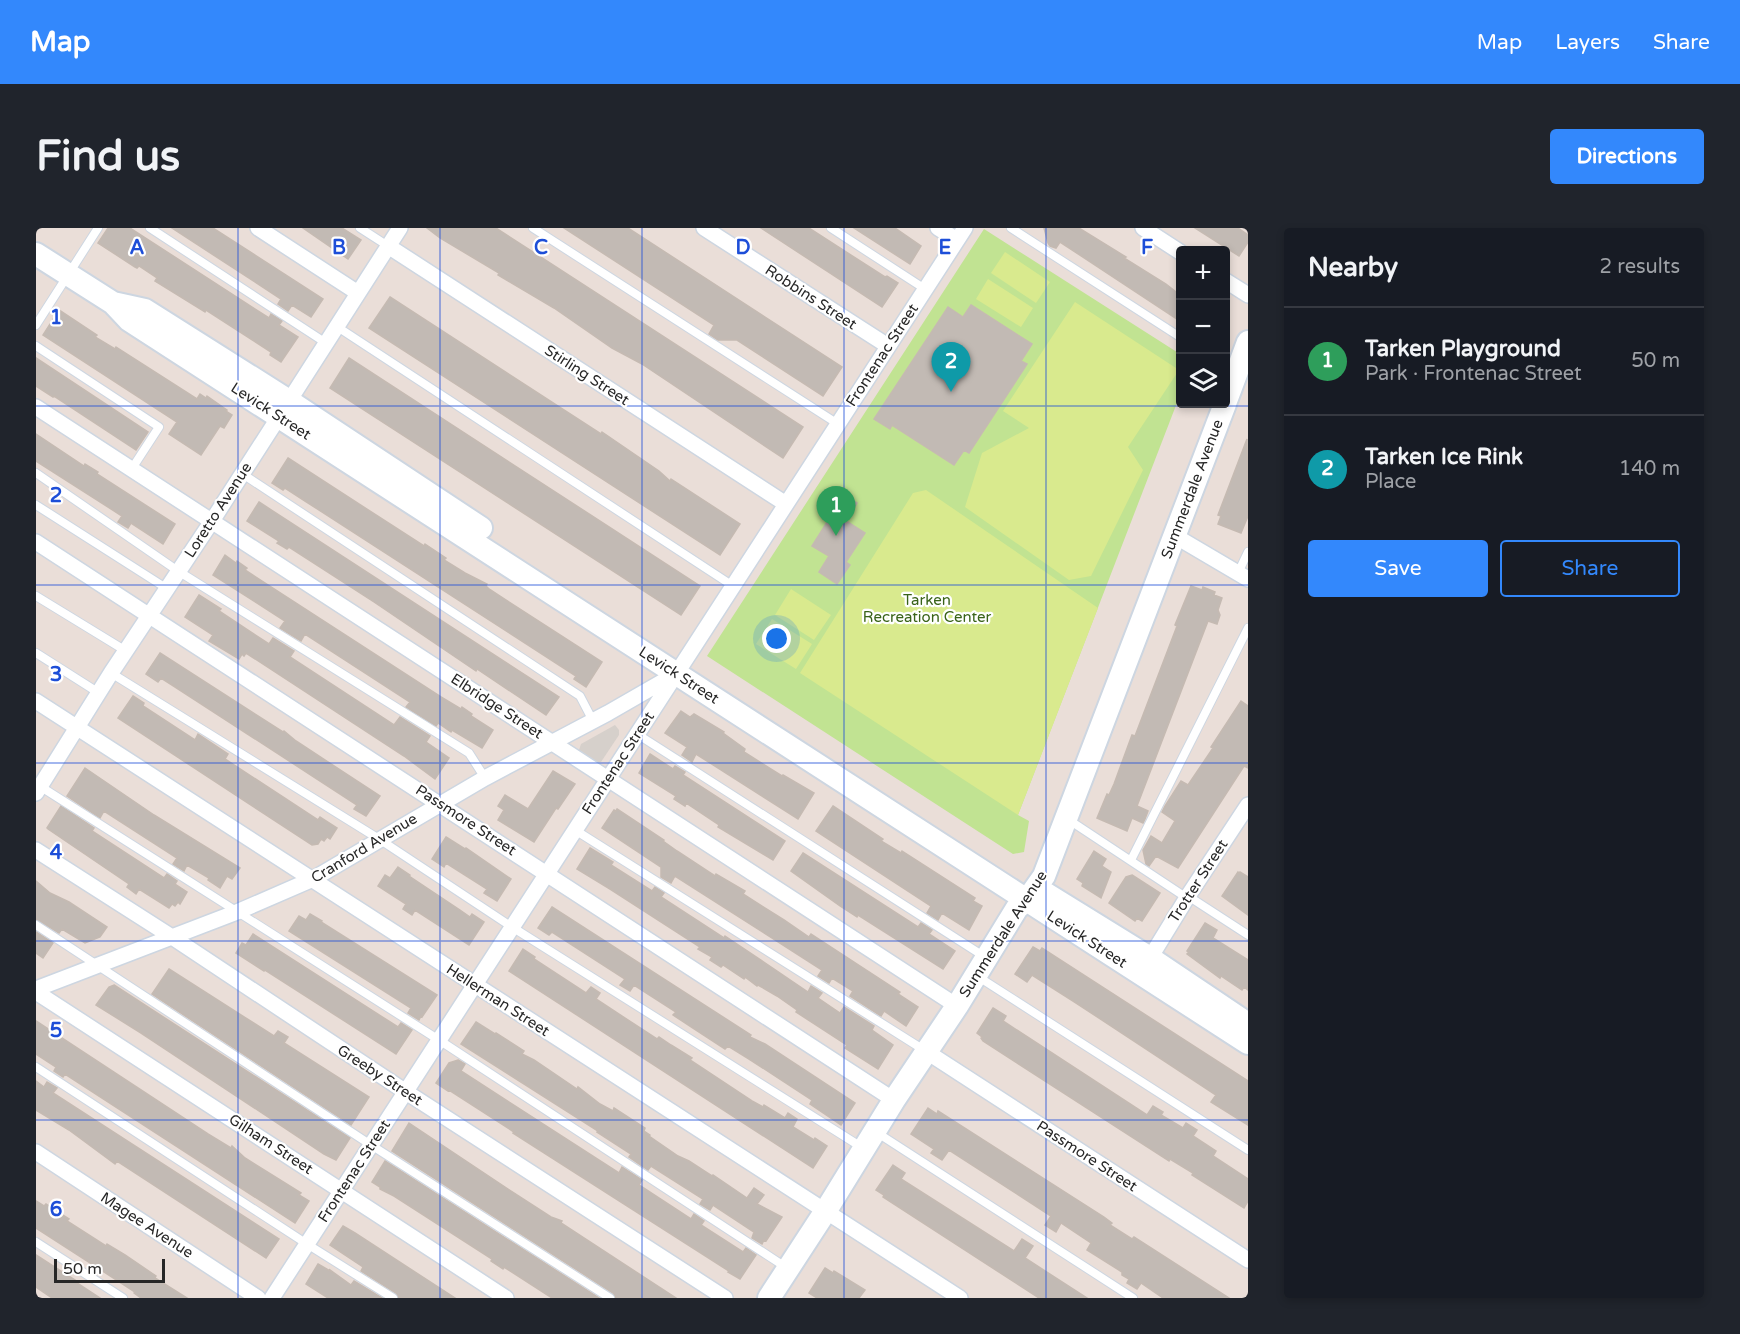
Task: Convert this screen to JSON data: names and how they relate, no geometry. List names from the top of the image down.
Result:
{
  "streets": {
    "main road": ["Levick Street", "Summerdale Avenue"],
    "street": [
      "Robbins Street",
      "Frontenac Street",
      "Stirling Street",
      "Loretto Avenue",
      "Elbridge Street",
      "Passmore Street",
      "Cranford Avenue",
      "Trotter Street",
      "Hellerman Street",
      "Greeby Street",
      "Gilham Street",
      "Magee Avenue"
    ]
  },
  "crossings": [
    ["Robbins Street", "Frontenac Street"],
    ["Frontenac Street", "Stirling Street"],
    ["Frontenac Street", "Levick Street"],
    ["Frontenac Street", "Elbridge Street"],
    ["Frontenac Street", "Passmore Street"],
    ["Frontenac Street", "Cranford Avenue"],
    ["Frontenac Street", "Hellerman Street"],
    ["Frontenac Street", "Greeby Street"],
    ["Frontenac Street", "Gilham Street"],
    ["Stirling Street", "Loretto Avenue"],
    ["Levick Street", "Summerdale Avenue"],
    ["Levick Street", "Loretto Avenue"],
    ["Levick Street", "Cranford Avenue"],
    ["Levick Street", "Trotter Street"],
    ["Summerdale Avenue", "Elbridge Street"],
    ["Summerdale Avenue", "Passmore Street"],
    ["Summerdale Avenue", "Hellerman Street"],
    ["Loretto Avenue", "Elbridge Street"],
    ["Loretto Avenue", "Passmore Street"],
    ["Loretto Avenue", "Hellerman Street"],
    ["Elbridge Street", "Cranford Avenue"],
    ["Passmore Street", "Cranford Avenue"],
    ["Cranford Avenue", "Hellerman Street"],
    ["Cranford Avenue", "Greeby Street"],
    ["Cranford Avenue", "Gilham Street"]
  ],
  "parks": ["Tarken Recreation Center"],
  "scale_bar": "50 m",
  "page": {
    "header": "Map",
    "nav": ["Map", "Layers", "Share"],
    "buttons": [
      "Directions",
      ["Save", "Share"]
    ],
    "title": "Find us",
    "heading": ["Nearby", "2 results"],
    "map_buttons": ["+", "−"],
    "list": [
      {
        "mark": "1",
        "name": "Tarken Playground",
        "note": "Park · Frontenac Street",
        "value": "50 m"
      },
      {
        "mark": "2",
        "name": "Tarken Ice Rink",
        "note": "Place",
        "value": "140 m"
      }
    ],
    "pins": ["2", "1"],
    "scale": "50 m"
  },
  "grid": {
    "columns": [
      "A",
      "B",
      "C",
      "D",
      "E",
      "F"
    ],
    "rows": [
      "1",
      "2",
      "3",
      "4",
      "5",
      "6"
    ]
  }
}
